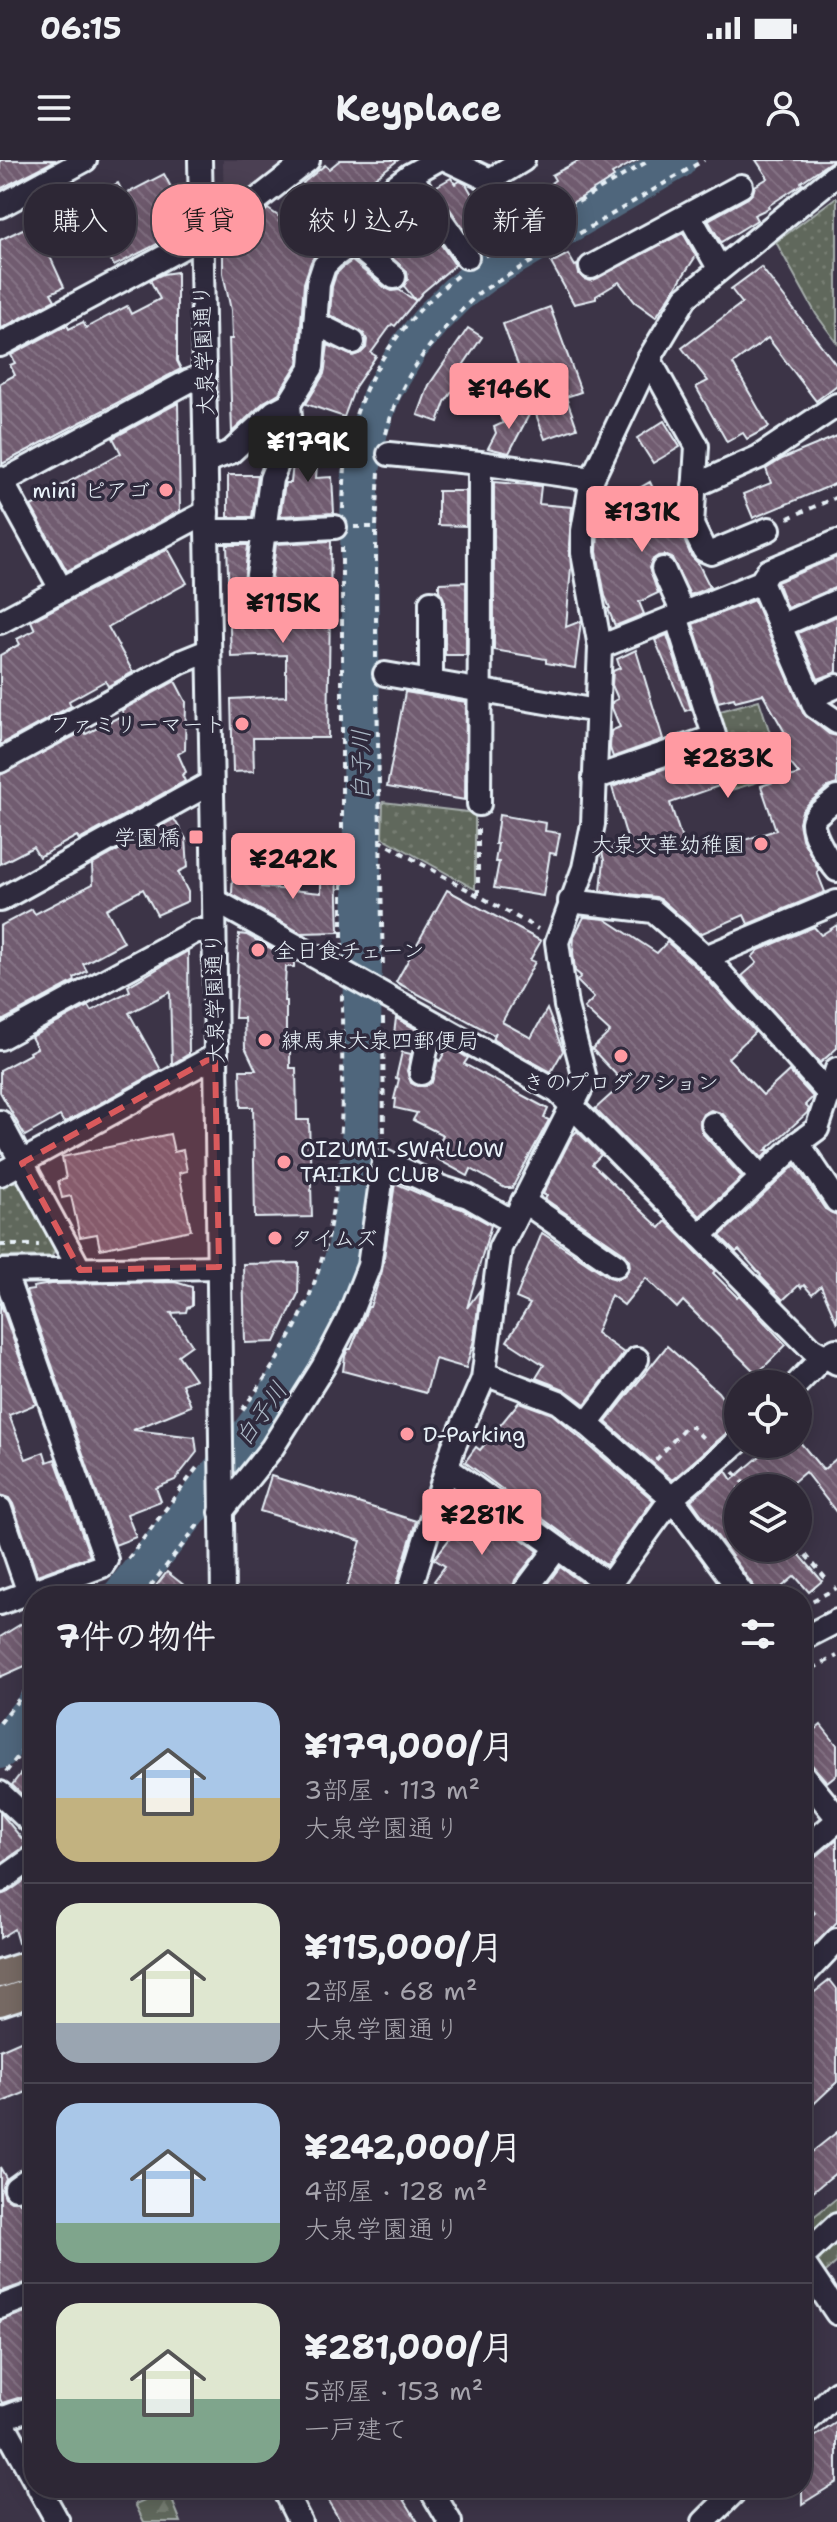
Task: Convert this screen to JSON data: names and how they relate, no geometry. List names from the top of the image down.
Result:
{
  "streets": {
    "street": ["大泉学園通り"]
  },
  "water": ["白子川"],
  "places": {
    "other": [
      "mini ピアゴ",
      "ファミリーマート",
      "大泉文華幼稚園",
      "全日食チェーン",
      "練馬東大泉四郵便局",
      "きのプロダクション",
      "OIZUMI SWALLOW TAIIKU CLUB",
      "タイムズ",
      "D-Parking"
    ],
    "transit": ["学園橋"]
  },
  "page": {
    "status": "06:15",
    "header": "Keyplace",
    "chip": [
      "購入",
      "賃貸",
      "絞り込み",
      "新着"
    ],
    "price": [
      "¥146K",
      "¥179K",
      "¥131K",
      "¥115K",
      "¥283K",
      "¥242K",
      "¥281K"
    ],
    "heading": "7件の物件",
    "list": [
      {
        "name": "¥179,000/月",
        "note": "3部屋 · 113 m² · 大泉学園通り"
      },
      {
        "name": "¥115,000/月",
        "note": "2部屋 · 68 m² · 大泉学園通り"
      },
      {
        "name": "¥242,000/月",
        "note": "4部屋 · 128 m² · 大泉学園通り"
      },
      {
        "name": "¥281,000/月",
        "note": "5部屋 · 153 m² · 一戸建て"
      }
    ]
  }
}
